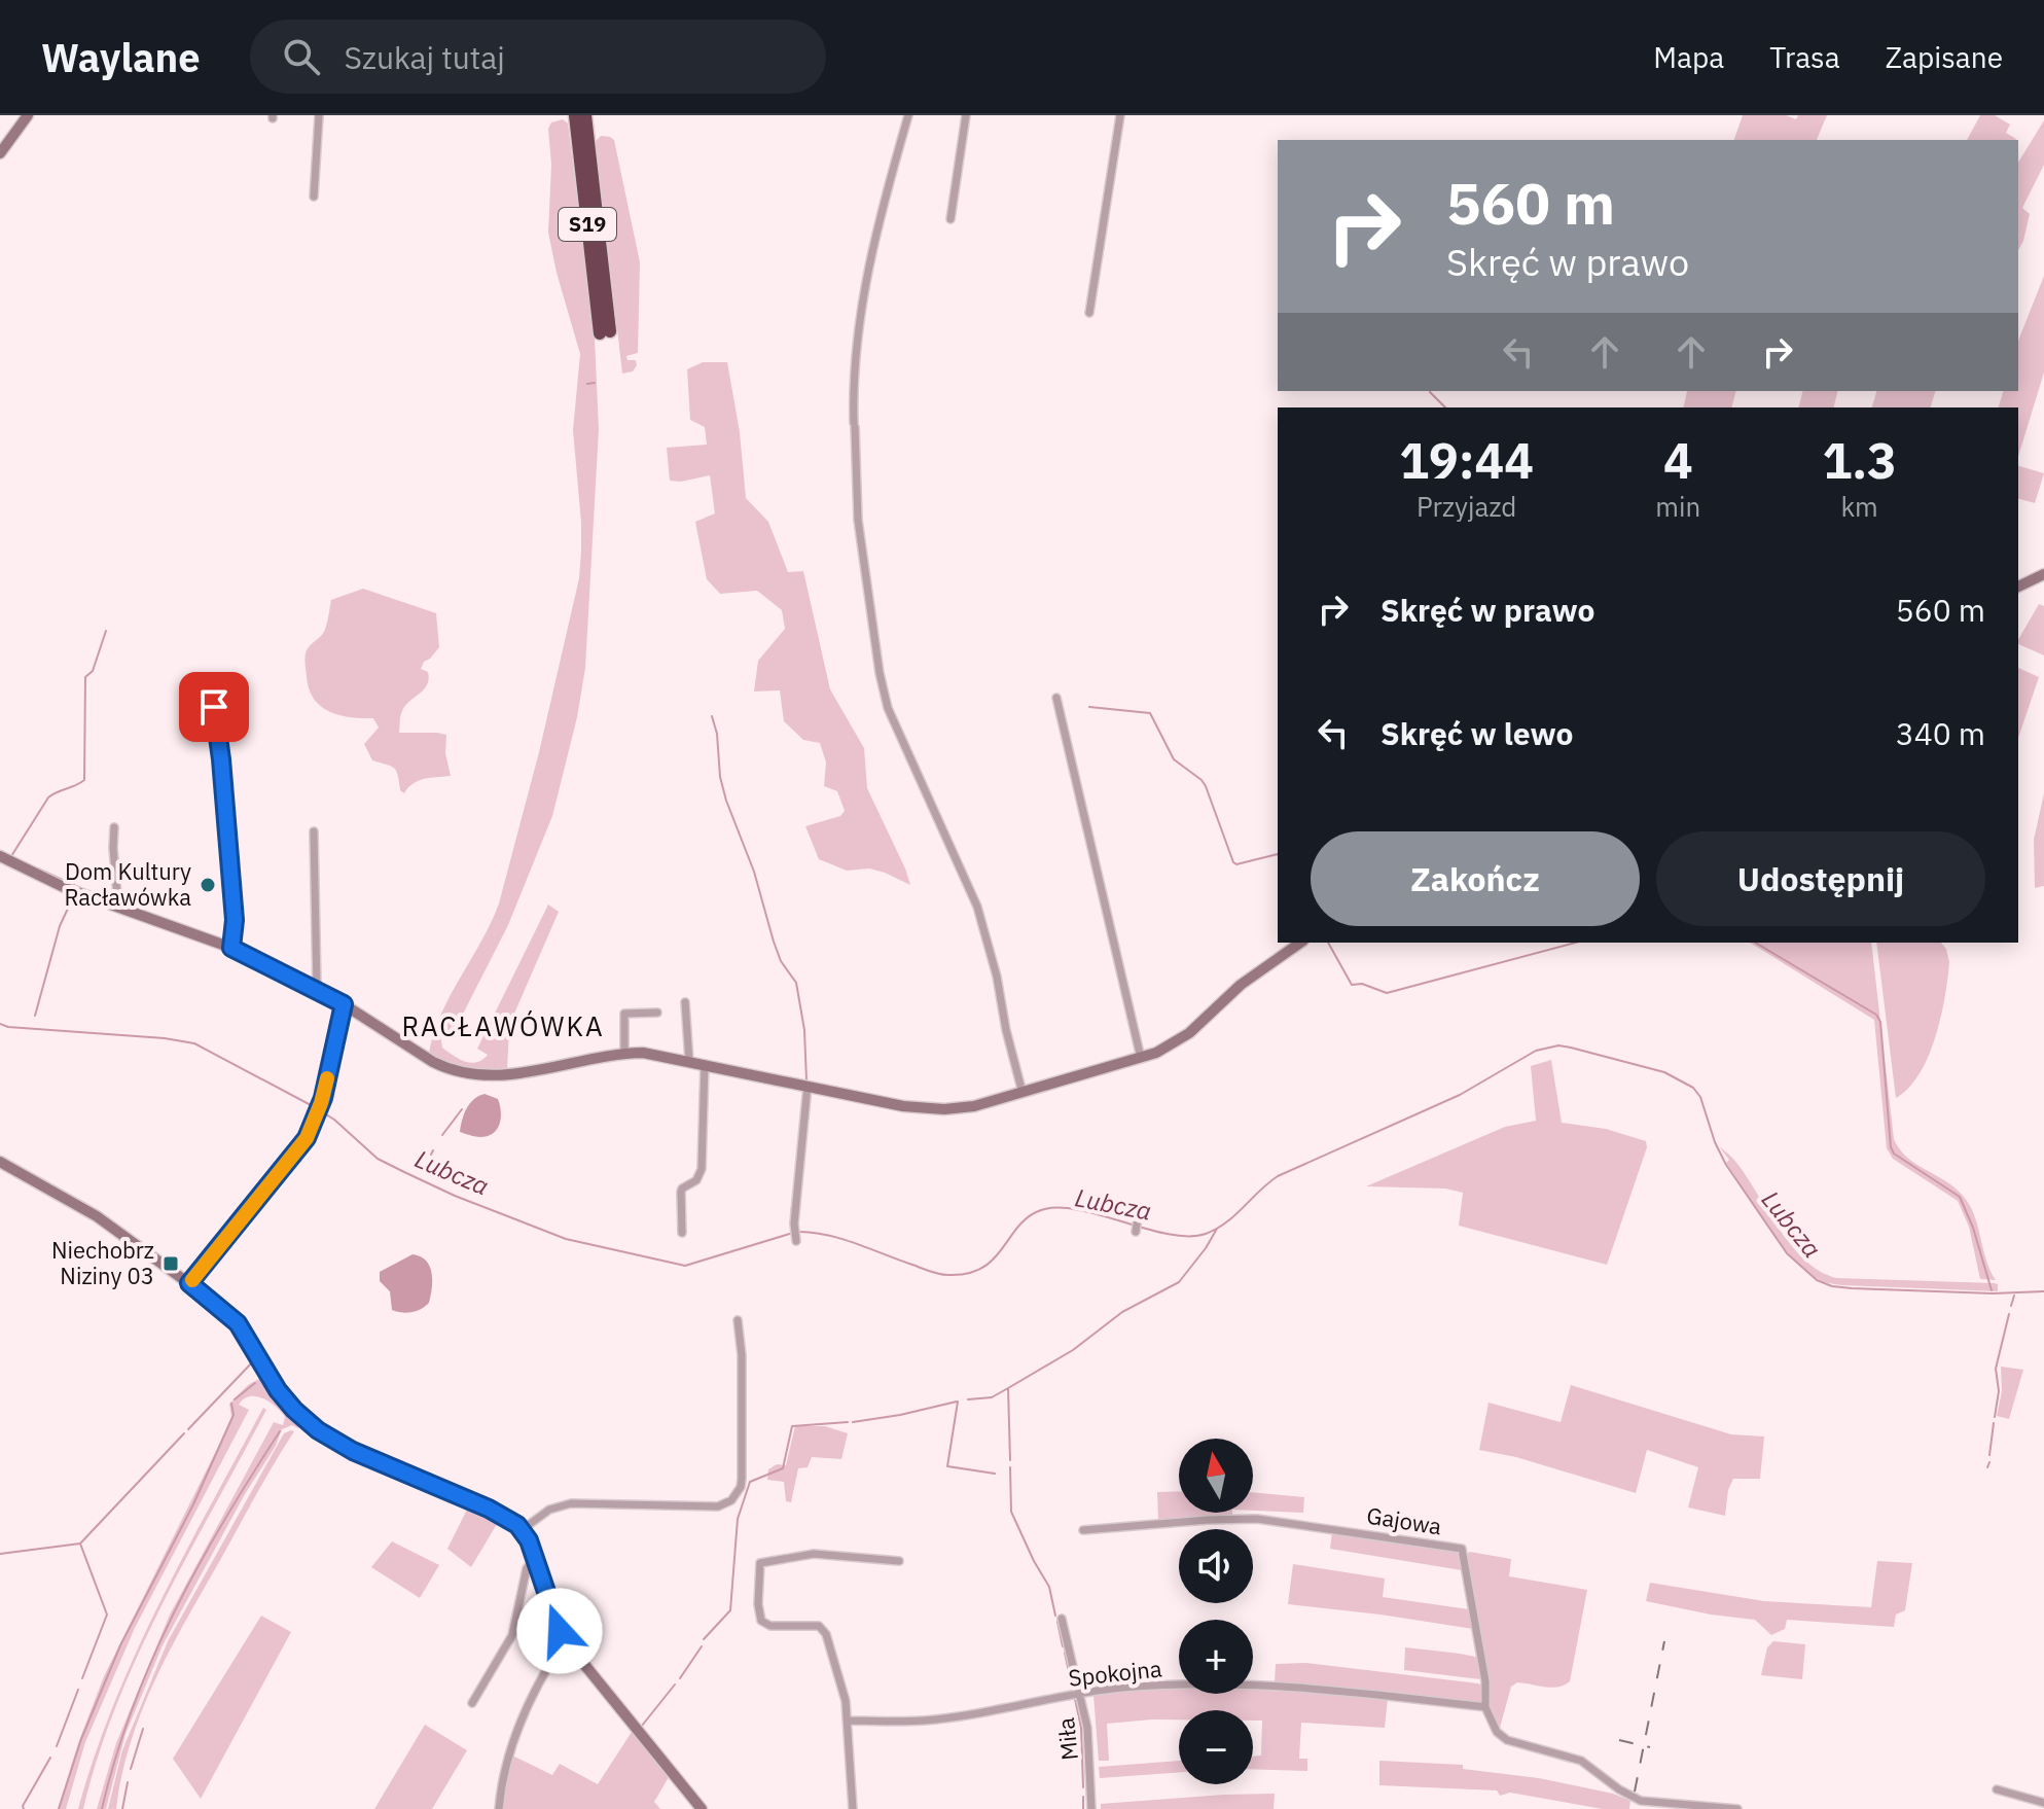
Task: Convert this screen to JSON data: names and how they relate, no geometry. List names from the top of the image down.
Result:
{
  "streets": {
    "highway": ["S19"],
    "street": ["Gajowa", "Spokojna", "Miła"]
  },
  "crossings": [
    ["Gajowa", "Spokojna"],
    ["Spokojna", "Miła"]
  ],
  "districts": ["RACŁAWÓWKA"],
  "water": ["Lubcza"],
  "places": {
    "other": ["Dom Kultury Racławówka"],
    "transit": ["Niechobrz Niziny 03"]
  },
  "north": "top",
  "page": {
    "header": "Waylane",
    "search": "Szukaj tutaj",
    "nav": ["Mapa", "Trasa", "Zapisane"],
    "turn": ["560 m", "Skręć w prawo"],
    "eta": [
      "19:44",
      "Przyjazd",
      "4",
      "min",
      "1.3",
      "km"
    ],
    "list": [
      {
        "name": "Skręć w prawo",
        "value": "560 m"
      },
      {
        "name": "Skręć w lewo",
        "value": "340 m"
      }
    ],
    "buttons": ["Zakończ", "Udostępnij"],
    "map_buttons": ["+", "−"]
  }
}
